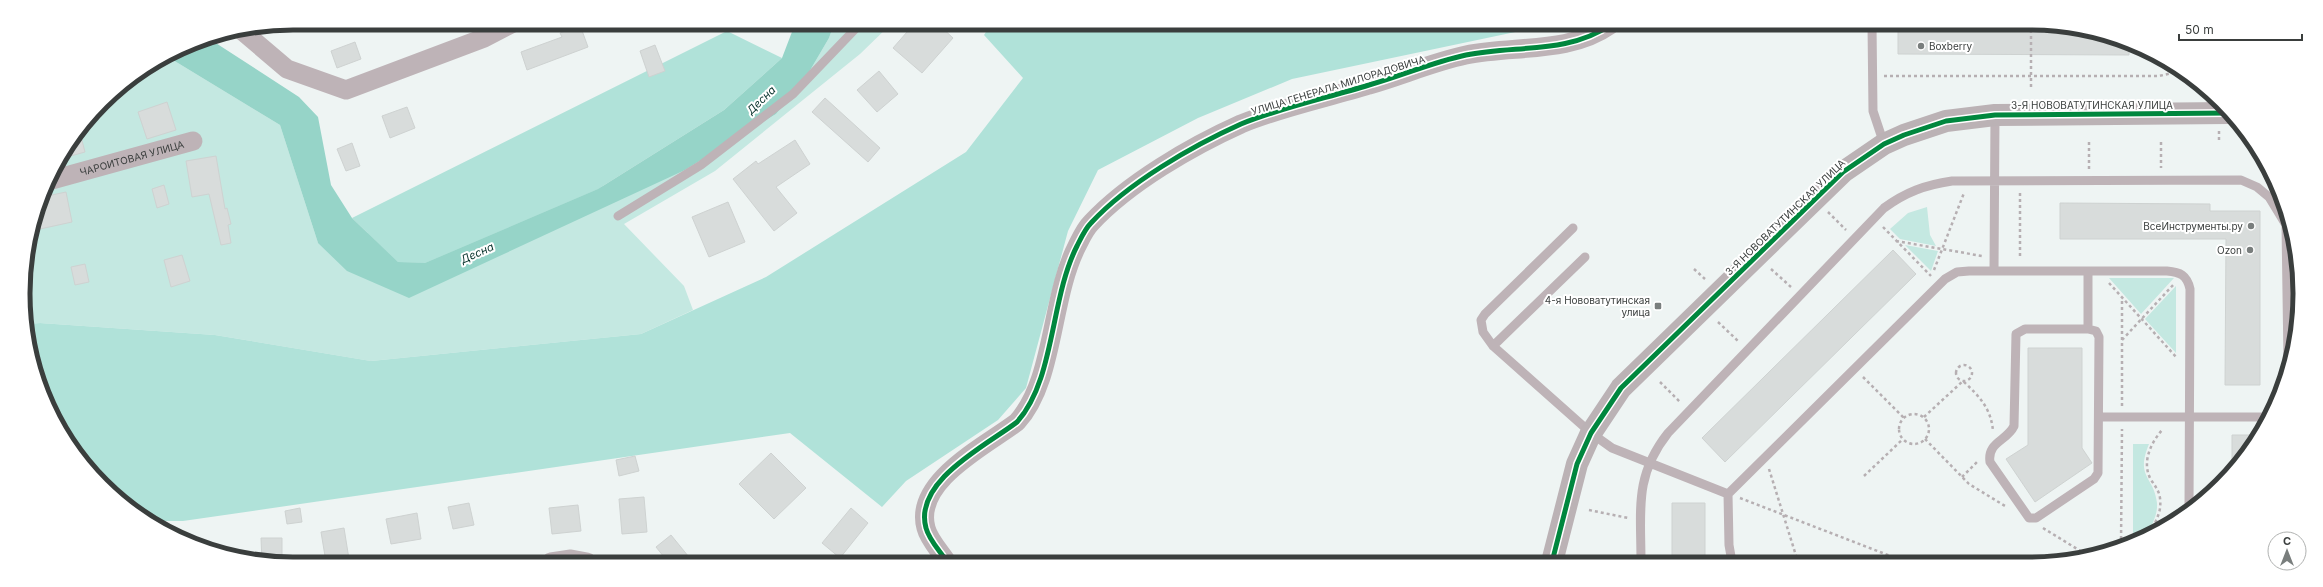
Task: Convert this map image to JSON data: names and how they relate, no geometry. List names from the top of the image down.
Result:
{
  "streets": {
    "street": ["УЛИЦА ГЕНЕРАЛА МИЛОРАДОВИЧА", "3-Я НОВОВАТУТИНСКАЯ УЛИЦА", "ЧАРОИТОВАЯ УЛИЦА"]
  },
  "water": ["Десна"],
  "places": {
    "other": ["Boxberry", "ВсеИнструменты.ру", "Ozon"],
    "transit": ["4-я Нововатутинская улица"]
  },
  "scale_bar": "50 m",
  "north": "top"
}
